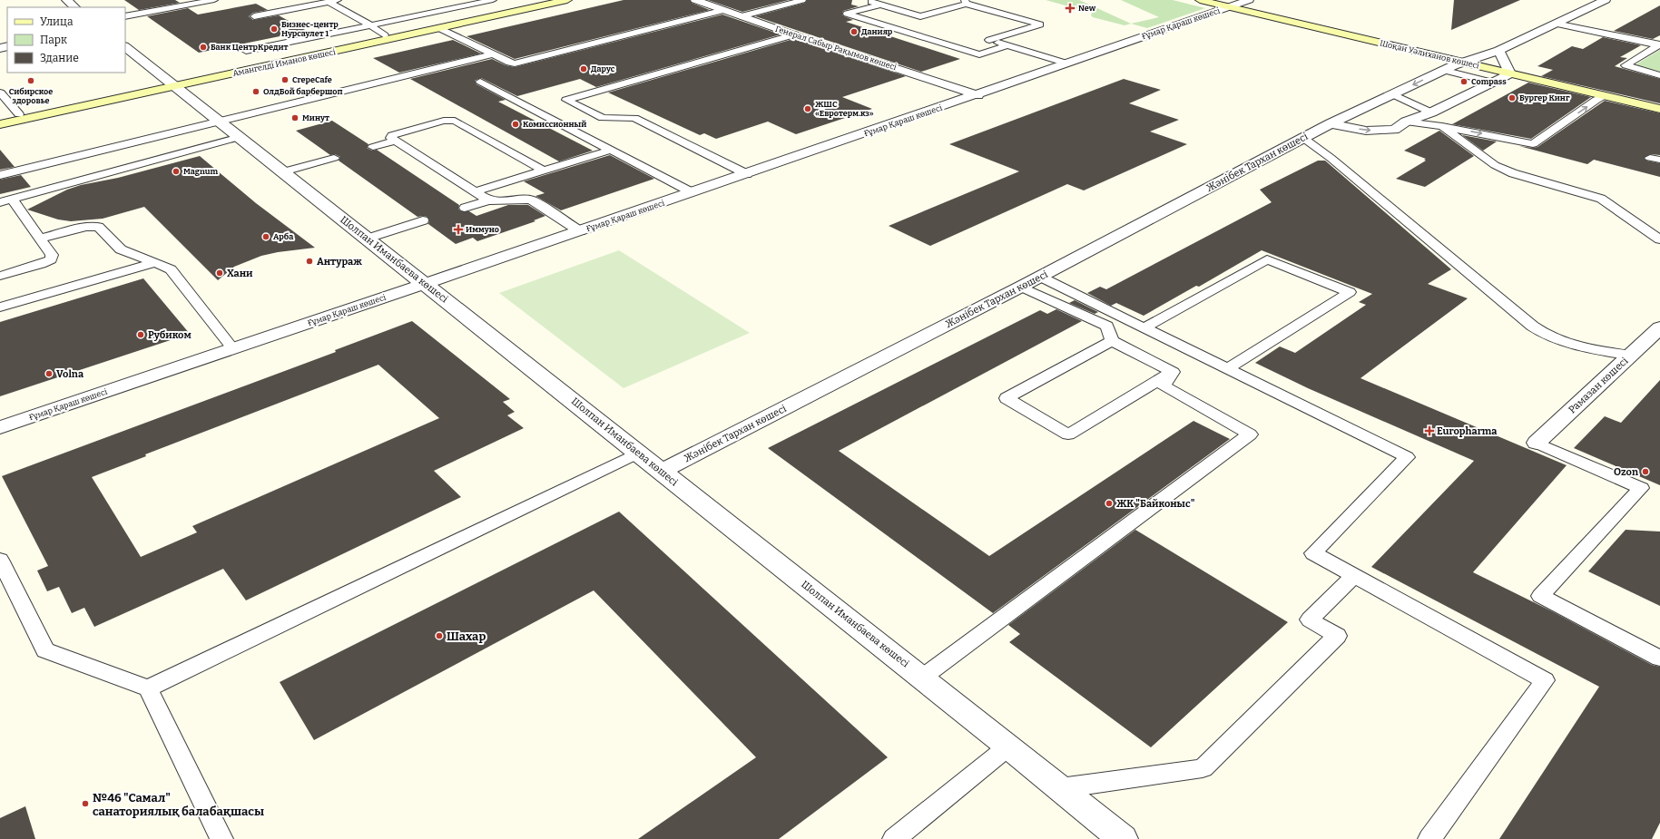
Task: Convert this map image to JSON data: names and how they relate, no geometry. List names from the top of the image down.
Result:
{
  "streets": {
    "main road": ["Шоқан Уәлиханов көшесі", "Амангелді Иманов көшесі"],
    "street": [
      "Ғұмар Қараш көшесі",
      "Генерал Сабыр Рақымов көшесі",
      "Жәнібек Тархан көшесі",
      "Шолпан Иманбаева көшесі",
      "Рамазан көшесі"
    ]
  },
  "crossings": [
    ["Ғұмар Қараш көшесі", "Генерал Сабыр Рақымов көшесі"],
    ["Ғұмар Қараш көшесі", "Шоқан Уәлиханов көшесі"],
    ["Ғұмар Қараш көшесі", "Шолпан Иманбаева көшесі"],
    ["Шоқан Уәлиханов көшесі", "Жәнібек Тархан көшесі"],
    ["Амангелді Иманов көшесі", "Шолпан Иманбаева көшесі"],
    ["Жәнібек Тархан көшесі", "Шолпан Иманбаева көшесі"]
  ],
  "places": {
    "health": ["New", "Иммуно", "Europharma"],
    "other": [
      "Бизнес-центр Нурсаулет 1",
      "Данияр",
      "Банк ЦентрКредит",
      "Дарус",
      "CrepeCafe",
      "Сибирское здоровье",
      "Compass",
      "ОлдБой барбершоп",
      "Бургер Кинг",
      "ЖШС «Евротерм.кз»",
      "Минут",
      "Комиссионный",
      "Magnum",
      "Арба",
      "Антураж",
      "Хани",
      "Рубиком",
      "Volna",
      "Ozon",
      "ЖК \"Байконыс\"",
      "Шахар",
      "№46 \"Самал\" санаториялық балабақшасы"
    ]
  },
  "legend": ["Улица", "Парк", "Здание"]
}
